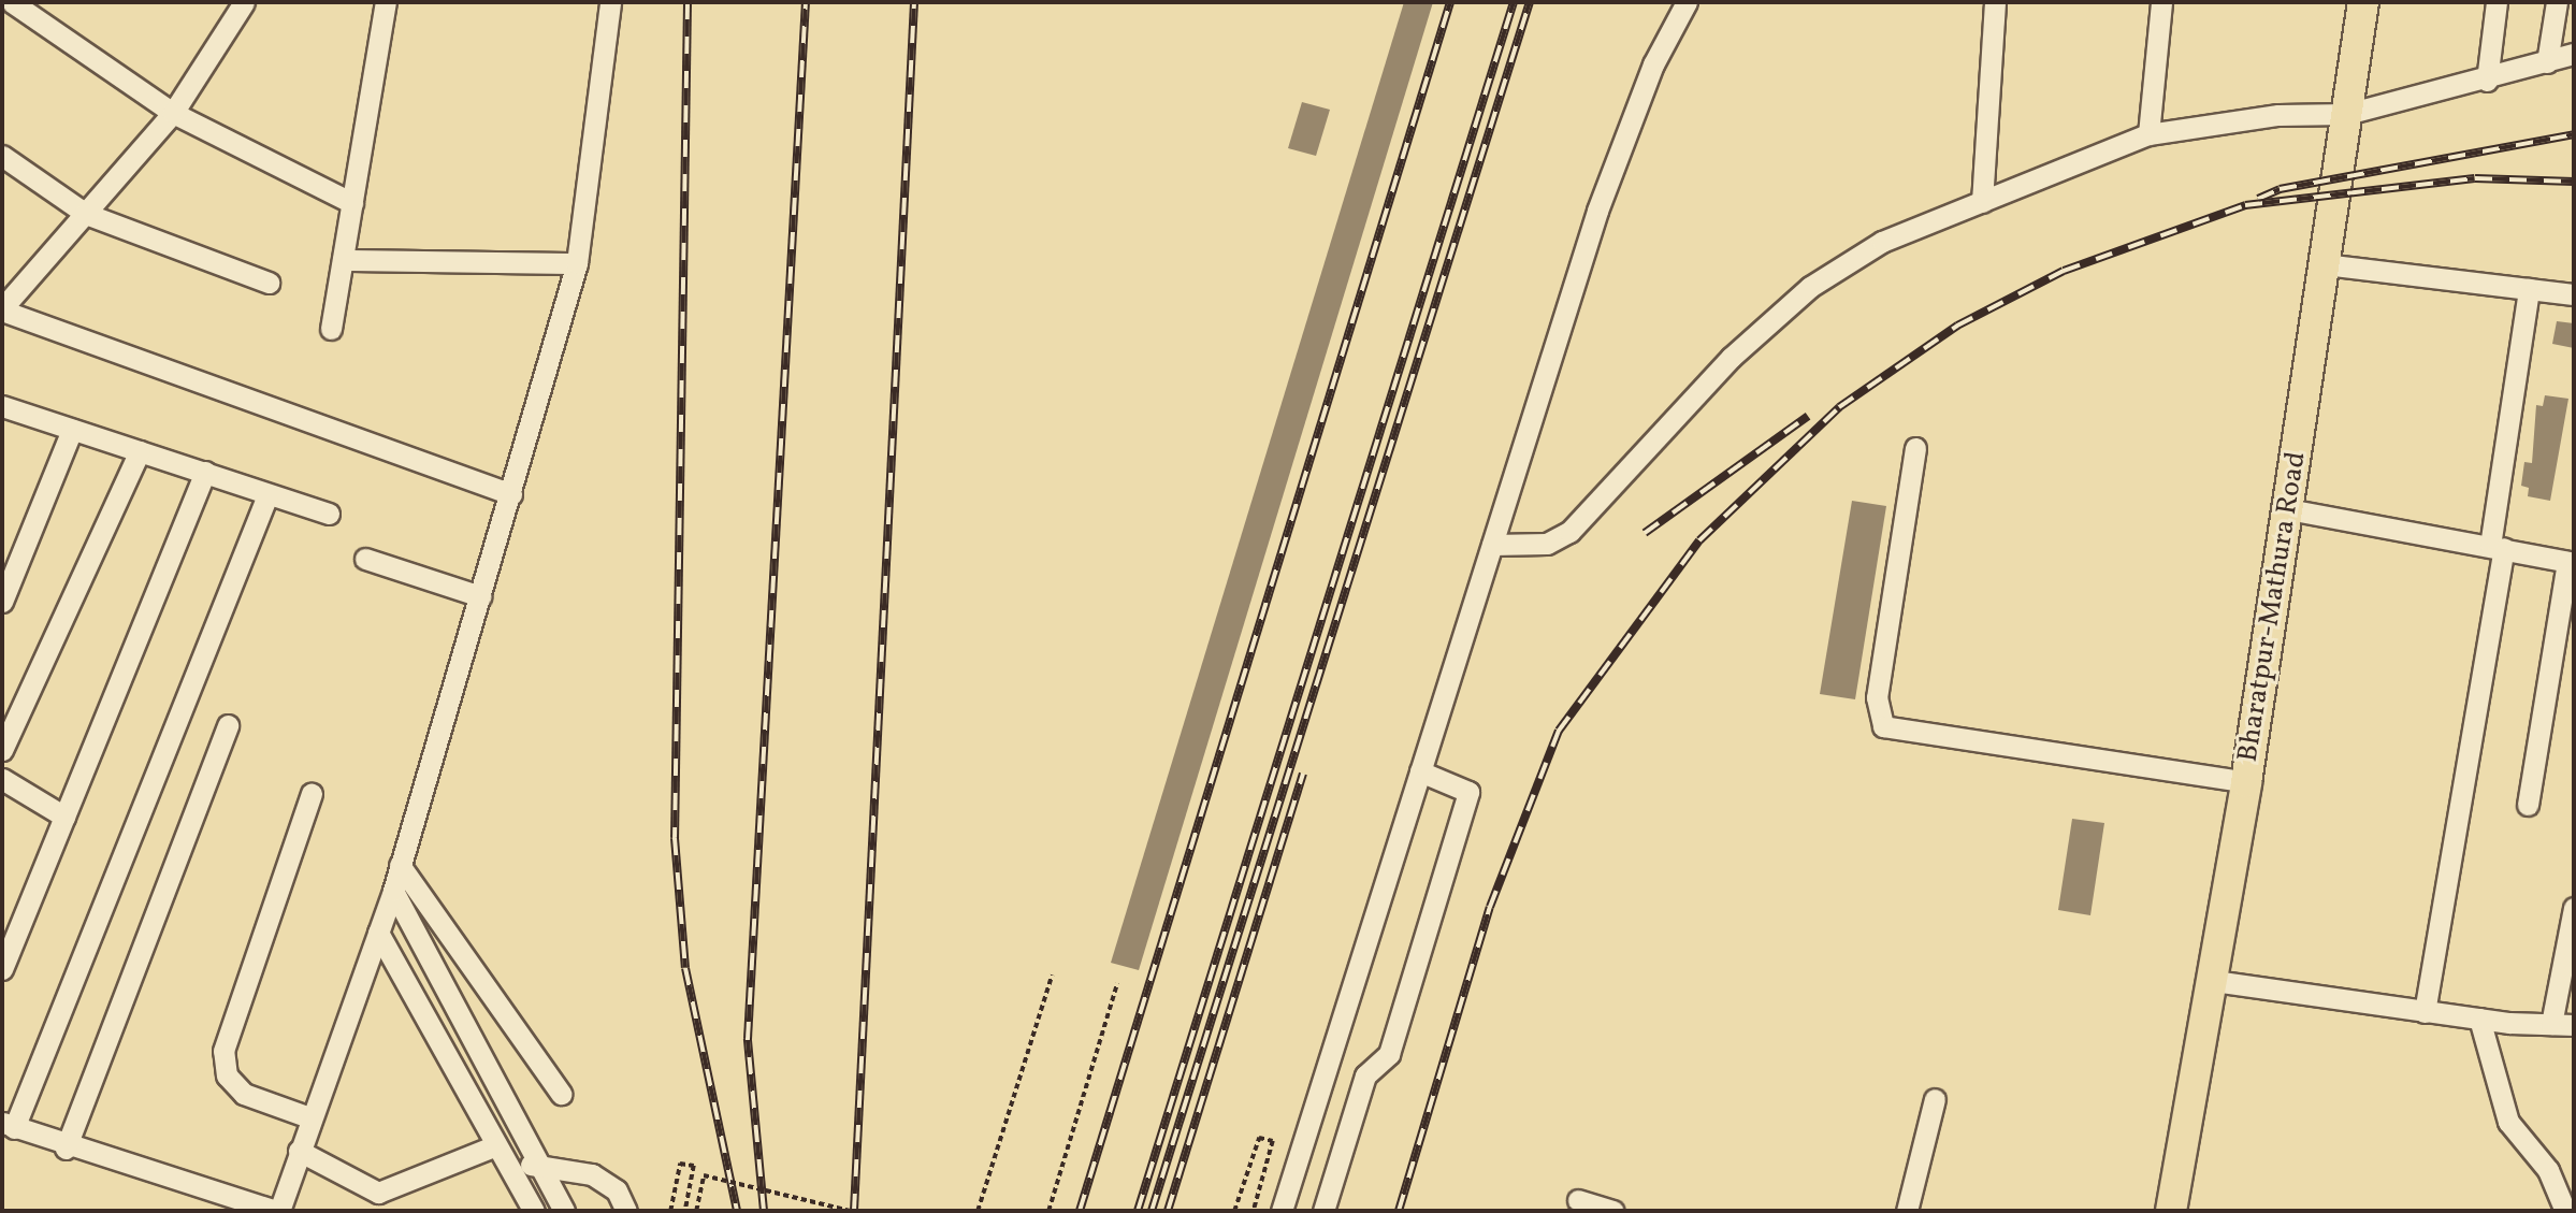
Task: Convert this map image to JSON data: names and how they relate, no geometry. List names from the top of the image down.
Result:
{
  "streets": {
    "highway": ["Bharatpur-Mathura Road"]
  }
}
